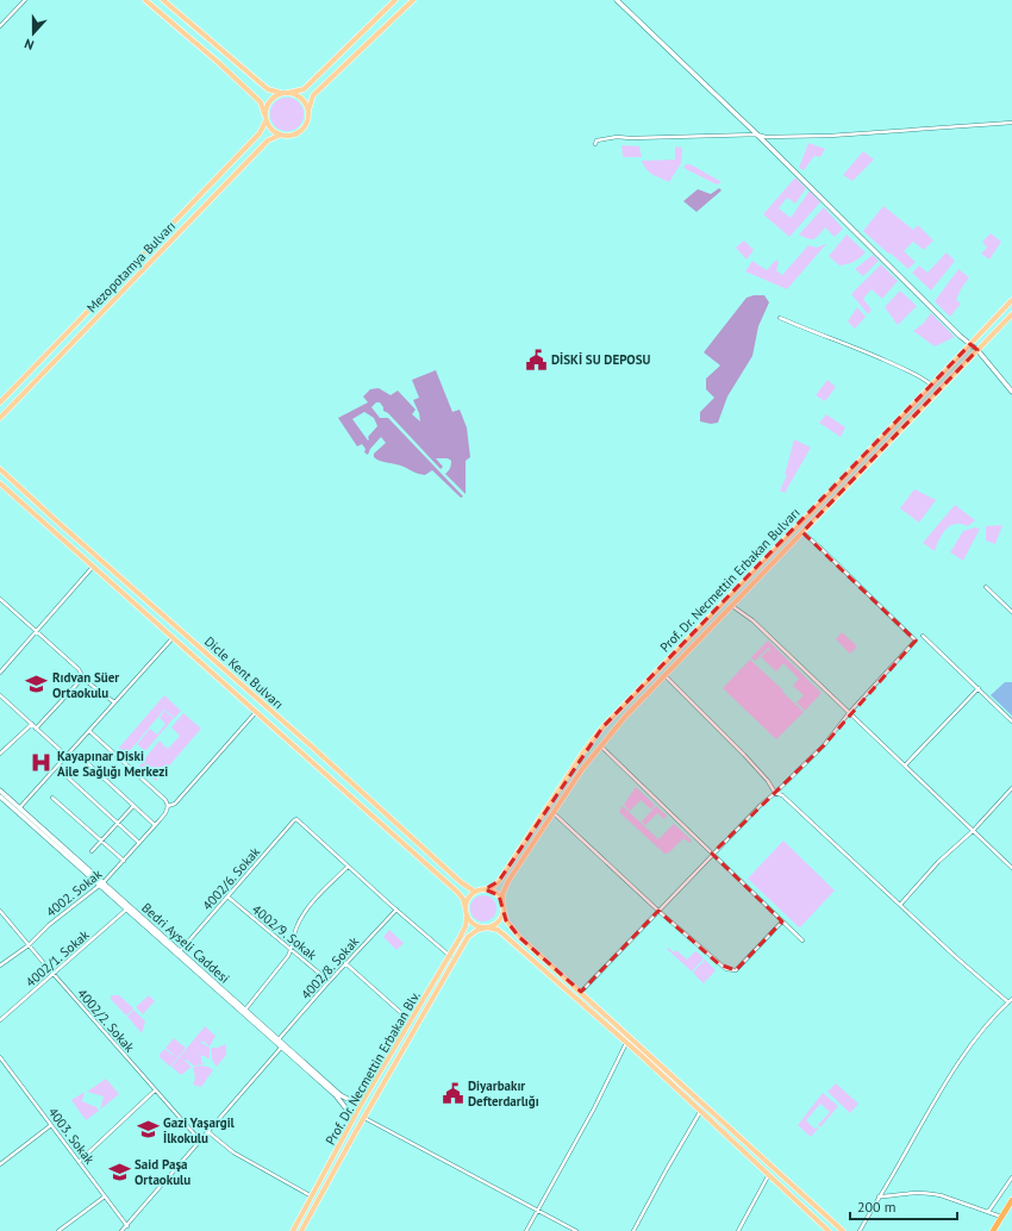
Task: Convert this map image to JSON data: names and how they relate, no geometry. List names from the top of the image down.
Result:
{
  "streets": {
    "main road": [
      "Mezopotamya Bulvarı",
      "Prof. Dr. Necmettin Erbakan Bulvarı",
      "Dicle Kent Bulvarı",
      "Bedri Ayseli Caddesi",
      "Prof. Dr. Necmettin Erbakan Blv."
    ],
    "street": [
      "4002/6. Sokak",
      "4002. Sokak",
      "4002/9. Sokak",
      "4002/1. Sokak",
      "4002/8. Sokak",
      "4002/2. Sokak",
      "4003. Sokak"
    ]
  },
  "crossings": [
    ["Prof. Dr. Necmettin Erbakan Bulvarı", "Dicle Kent Bulvarı"],
    ["Prof. Dr. Necmettin Erbakan Bulvarı", "Prof. Dr. Necmettin Erbakan Blv."],
    ["Dicle Kent Bulvarı", "4002. Sokak"],
    ["Dicle Kent Bulvarı", "Prof. Dr. Necmettin Erbakan Blv."],
    ["4002/6. Sokak", "4002/9. Sokak"],
    ["4002/6. Sokak", "Bedri Ayseli Caddesi"],
    ["4002. Sokak", "Bedri Ayseli Caddesi"],
    ["4002. Sokak", "4002/2. Sokak"],
    ["4002/9. Sokak", "4002/8. Sokak"],
    ["Bedri Ayseli Caddesi", "4002/1. Sokak"],
    ["Bedri Ayseli Caddesi", "4002/8. Sokak"],
    ["Bedri Ayseli Caddesi", "Prof. Dr. Necmettin Erbakan Blv."],
    ["4002/1. Sokak", "4002/2. Sokak"]
  ],
  "places": {
    "public building": ["DİSKİ SU DEPOSU", "Diyarbakır Defterdarlığı"],
    "school or university": ["Rıdvan Süer Ortaokulu", "Gazi Yaşargil İlkokulu", "Said Paşa Ortaokulu"],
    "hospital": ["Kayapınar Diski Aile Sağlığı Merkezi"]
  },
  "scale_bar": "200 m",
  "north": "bottom"
}
